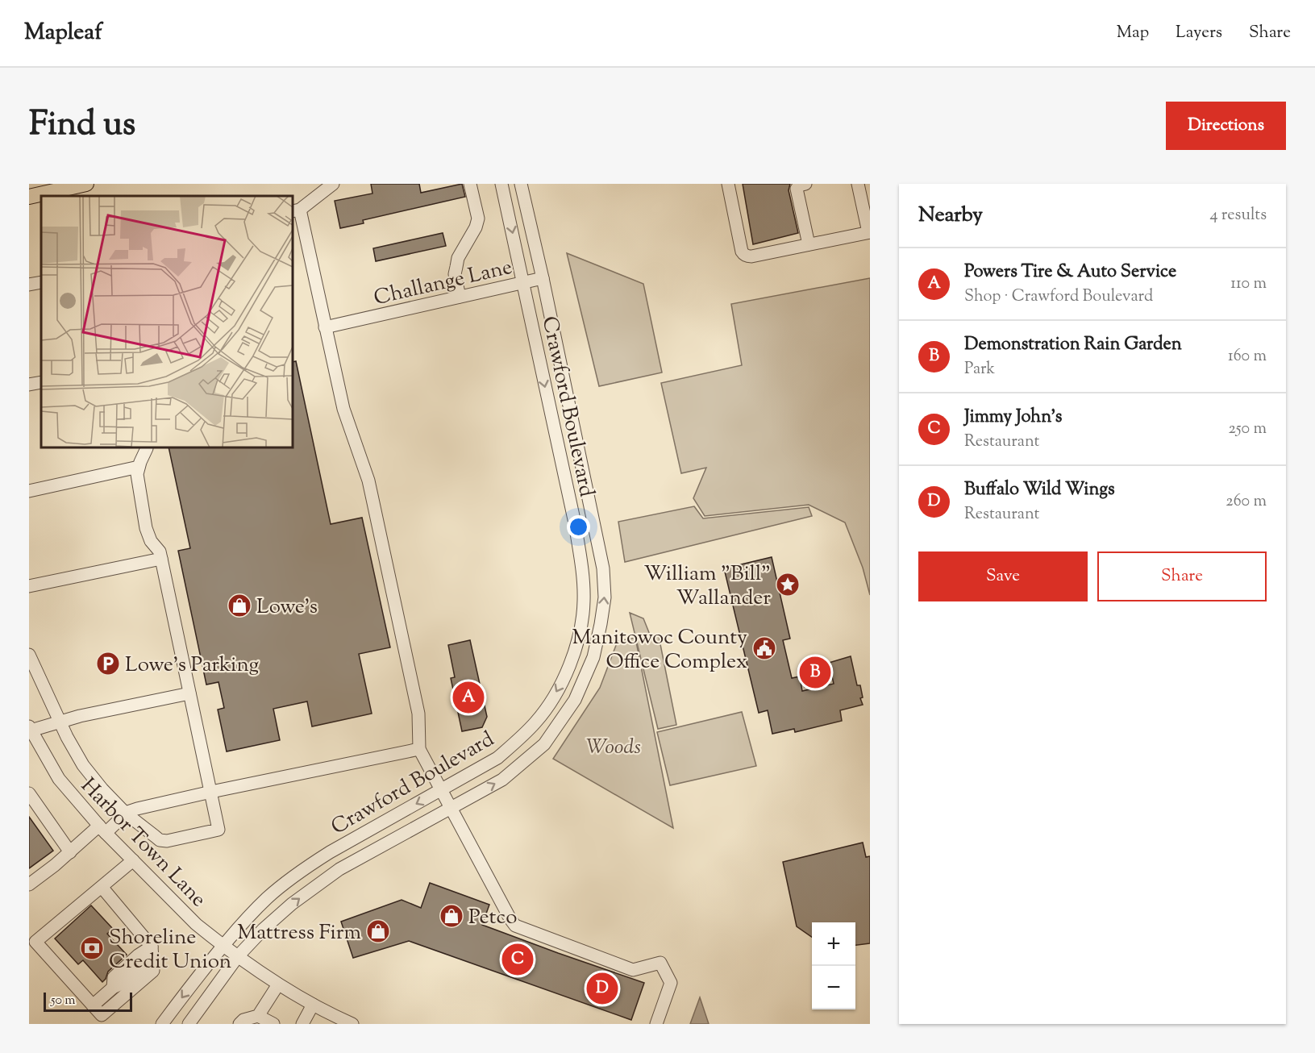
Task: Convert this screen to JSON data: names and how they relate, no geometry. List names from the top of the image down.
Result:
{
  "streets": {
    "street": ["Challange Lane", "Crawford Boulevard", "Harbor Town Lane"]
  },
  "crossings": [
    ["Challange Lane", "Crawford Boulevard"],
    ["Crawford Boulevard", "Harbor Town Lane"]
  ],
  "parks": ["Woods"],
  "places": {
    "place": ["William \"Bill\" Wallander"],
    "shop": ["Lowe's", "Petco", "Mattress Firm"],
    "public building": ["Manitowoc County Office Complex"],
    "parking": ["Lowe's Parking"],
    "bank": ["Shoreline Credit Union"]
  },
  "scale_bar": "50 m",
  "page": {
    "header": "Mapleaf",
    "nav": ["Map", "Layers", "Share"],
    "title": "Find us",
    "buttons": [
      "Directions",
      ["Save", "Share"]
    ],
    "heading": ["Nearby", "4 results"],
    "list": [
      {
        "mark": "A",
        "name": "Powers Tire & Auto Service",
        "note": "Shop · Crawford Boulevard",
        "value": "110 m"
      },
      {
        "mark": "B",
        "name": "Demonstration Rain Garden",
        "note": "Park",
        "value": "160 m"
      },
      {
        "mark": "C",
        "name": "Jimmy John's",
        "note": "Restaurant",
        "value": "250 m"
      },
      {
        "mark": "D",
        "name": "Buffalo Wild Wings",
        "note": "Restaurant",
        "value": "260 m"
      }
    ],
    "pins": [
      "B",
      "A",
      "C",
      "D"
    ],
    "map_buttons": ["+", "−"],
    "scale": "50 m"
  }
}
